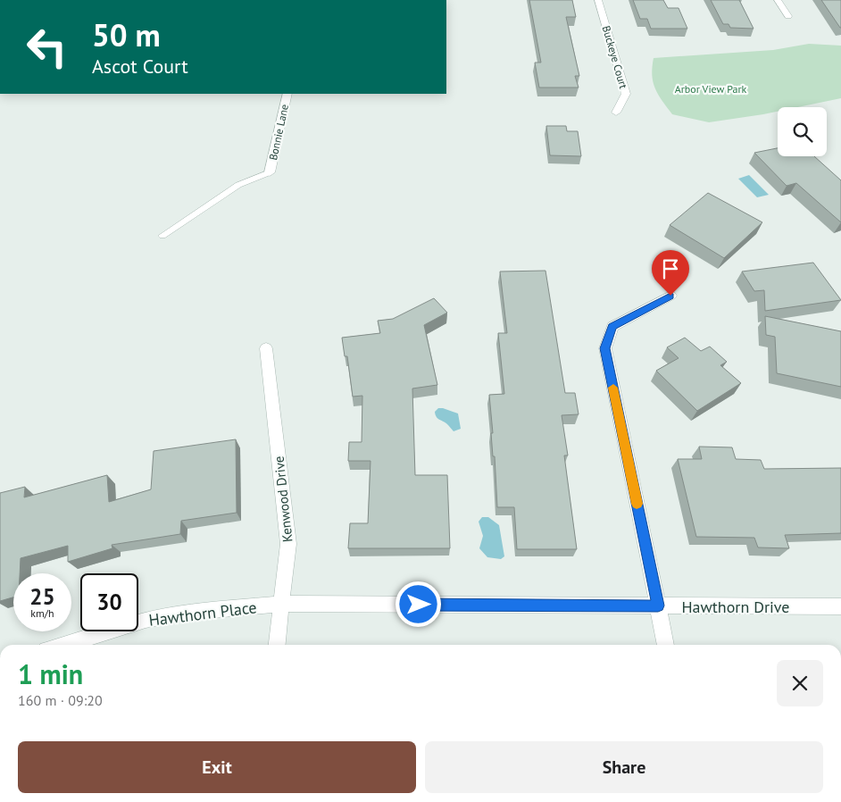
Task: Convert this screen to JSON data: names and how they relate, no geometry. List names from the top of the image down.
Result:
{
  "streets": {
    "street": [
      "Buckeye Court",
      "Bonnie Lane",
      "Kenwood Drive",
      "Hawthorn Drive",
      "Hawthorn Place"
    ]
  },
  "crossings": [
    ["Kenwood Drive", "Hawthorn Drive"],
    ["Kenwood Drive", "Hawthorn Place"],
    ["Hawthorn Drive", "Hawthorn Place"]
  ],
  "parks": ["Arbor View Park"],
  "page": {
    "turn": ["50 m", "Ascot Court"],
    "speed": "25 km/h",
    "limit": "30",
    "heading": ["1 min", "160 m · 09:20"],
    "buttons": ["Exit", "Share"]
  }
}
